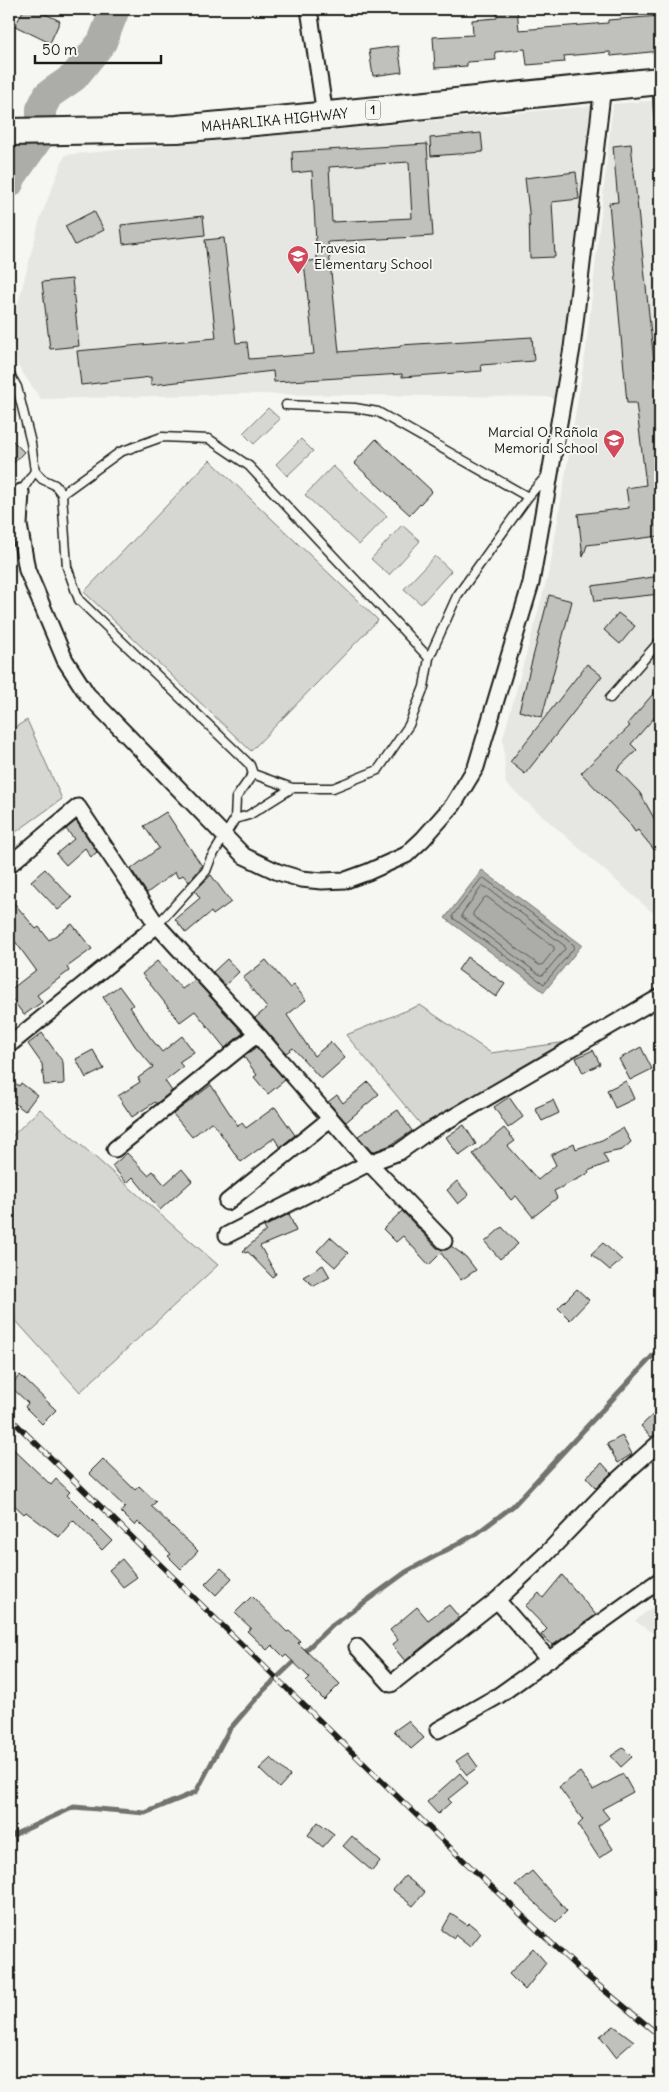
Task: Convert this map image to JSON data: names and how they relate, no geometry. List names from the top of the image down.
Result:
{
  "streets": {
    "highway": ["1", "MAHARLIKA HIGHWAY"]
  },
  "places": {
    "school or university": ["Travesia Elementary School", "Marcial O. Rañola Memorial School"]
  },
  "scale_bar": "50 m"
}
